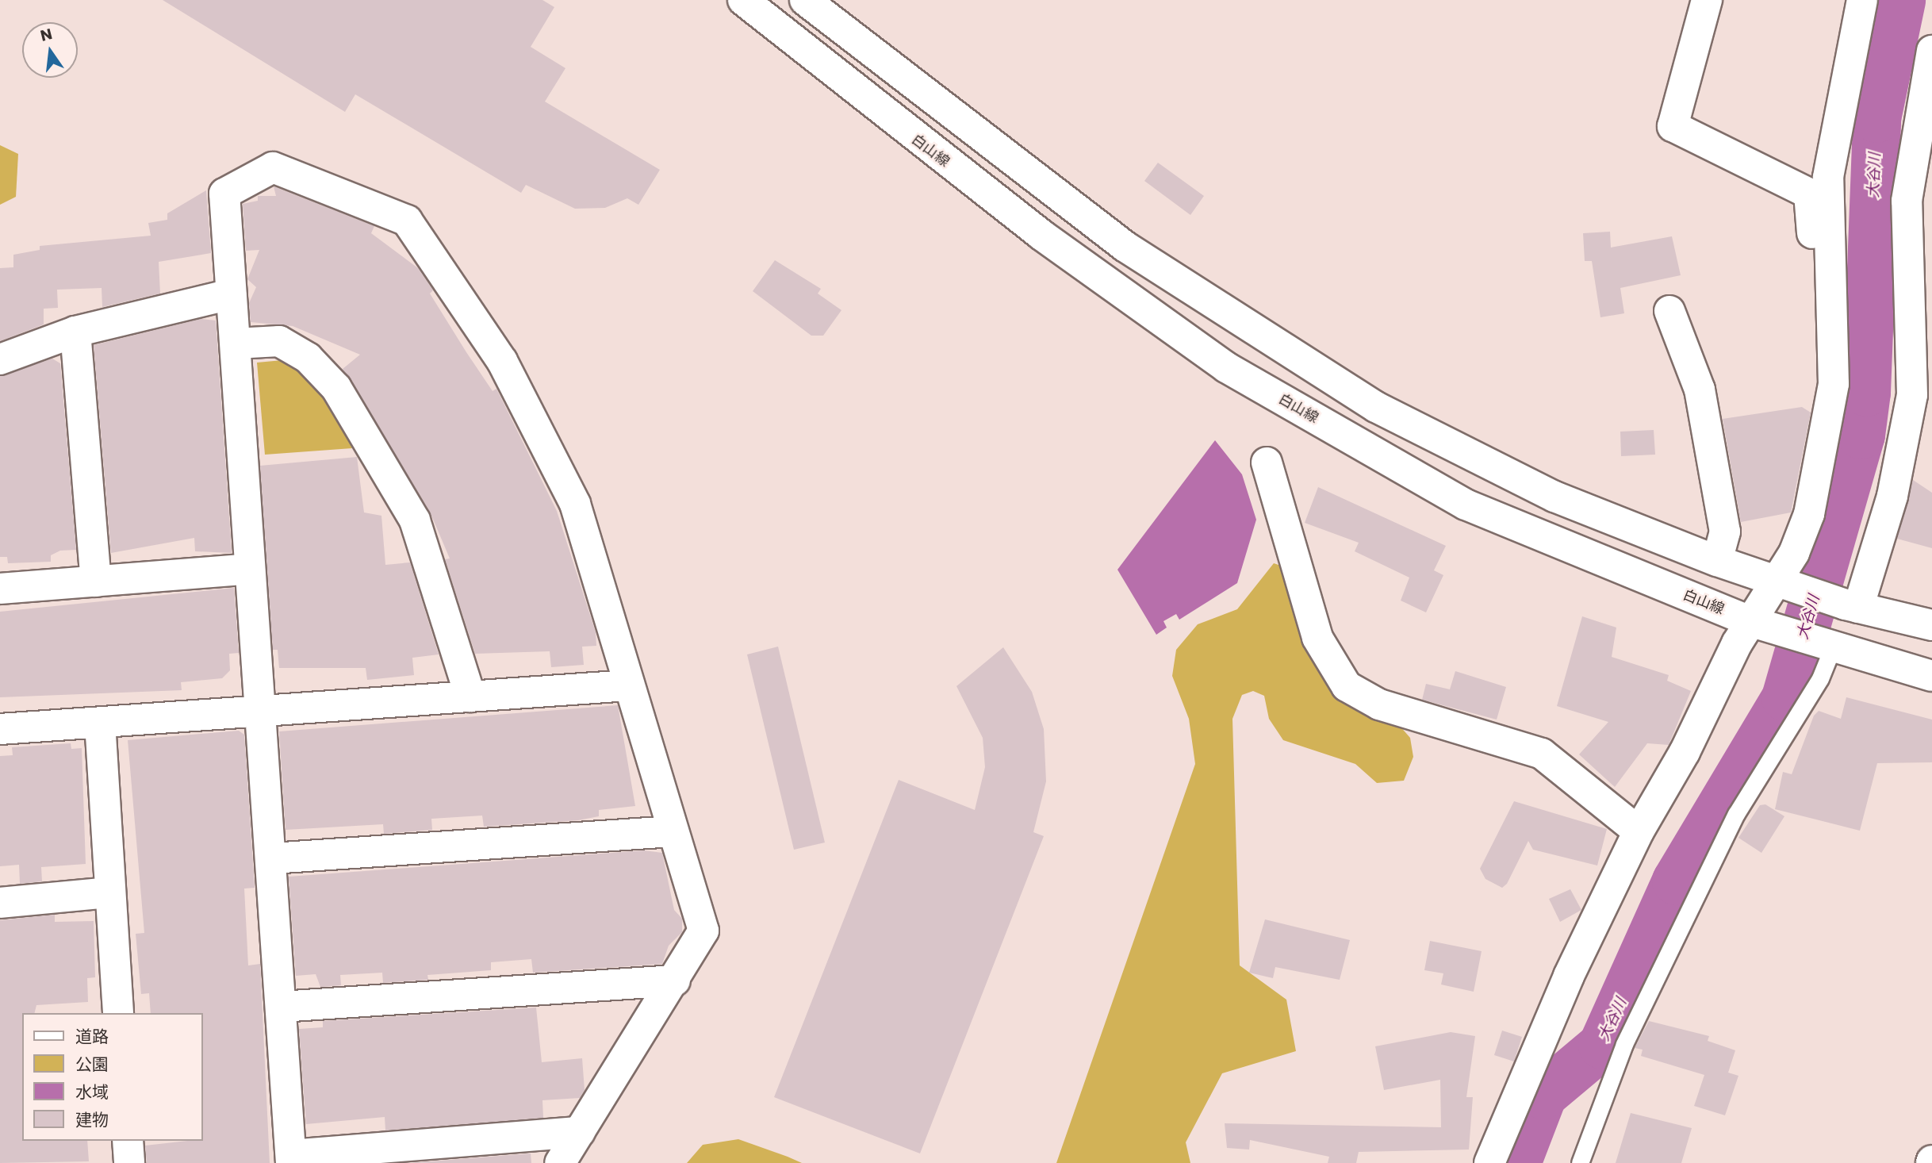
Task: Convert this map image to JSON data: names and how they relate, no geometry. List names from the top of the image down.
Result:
{
  "streets": {
    "street": ["白山線"]
  },
  "water": ["大谷川"],
  "legend": [
    "道路",
    "公園",
    "水域",
    "建物"
  ],
  "north": "top"
}
